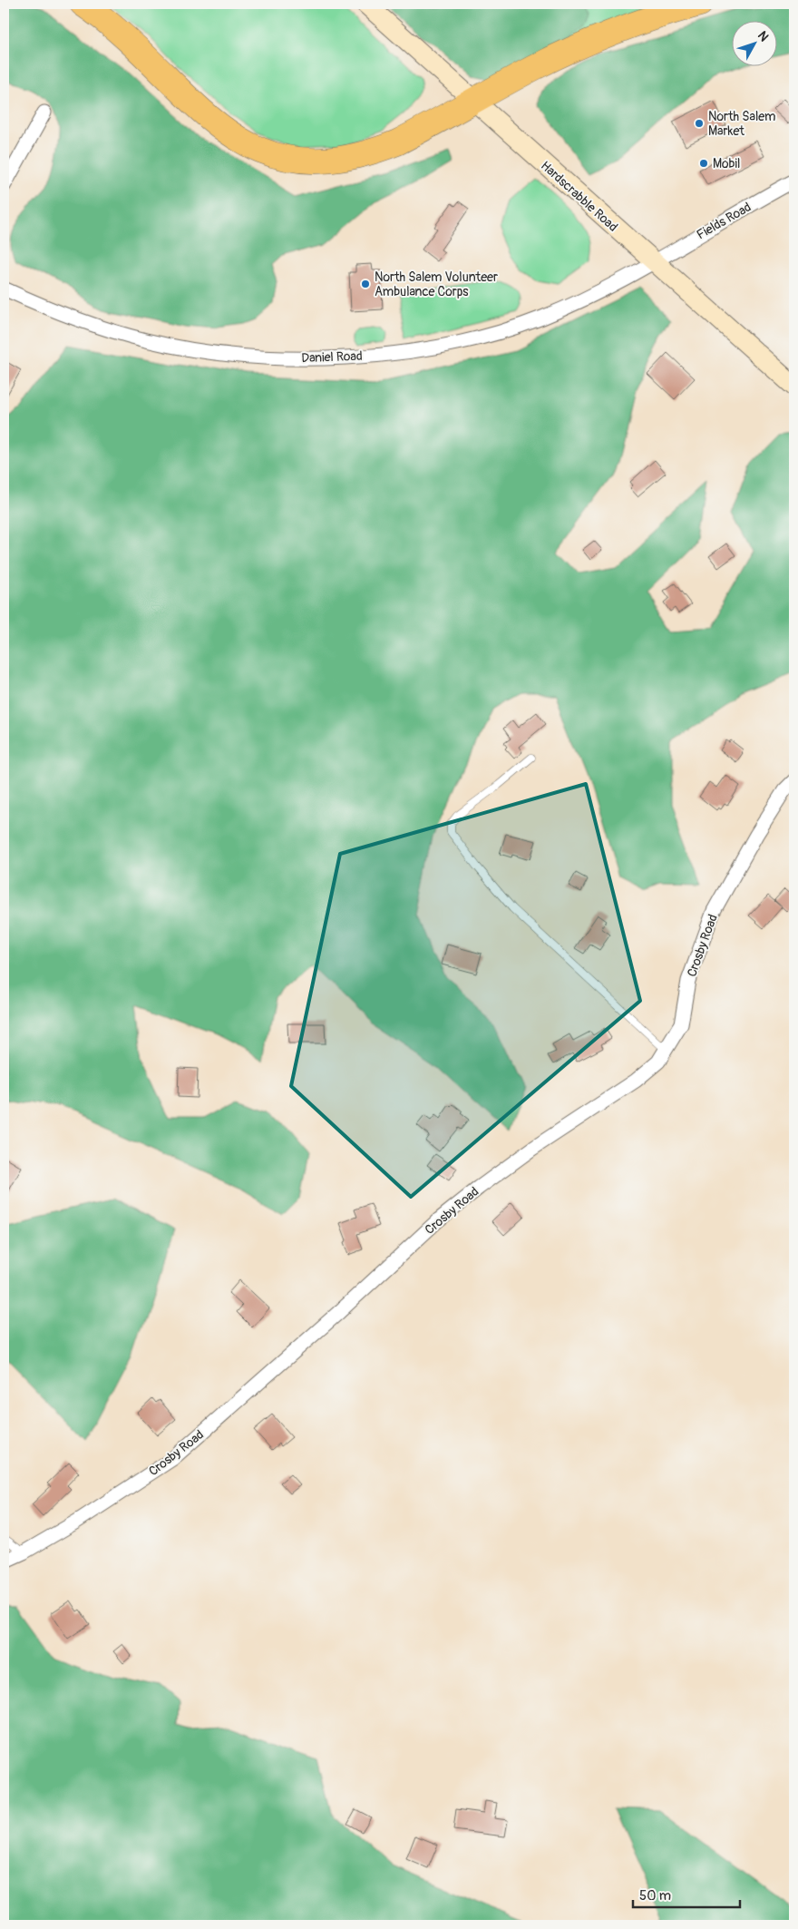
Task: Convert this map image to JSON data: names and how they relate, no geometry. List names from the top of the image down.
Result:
{
  "streets": {
    "street": [
      "Hardscrabble Road",
      "Fields Road",
      "Daniel Road",
      "Crosby Road"
    ]
  },
  "crossings": [
    ["Hardscrabble Road", "Fields Road"],
    ["Hardscrabble Road", "Daniel Road"],
    ["Fields Road", "Daniel Road"]
  ],
  "places": ["North Salem Market", "Mobil", "North Salem Volunteer Ambulance Corps"],
  "scale_bar": "50 m",
  "north": "top right"
}
